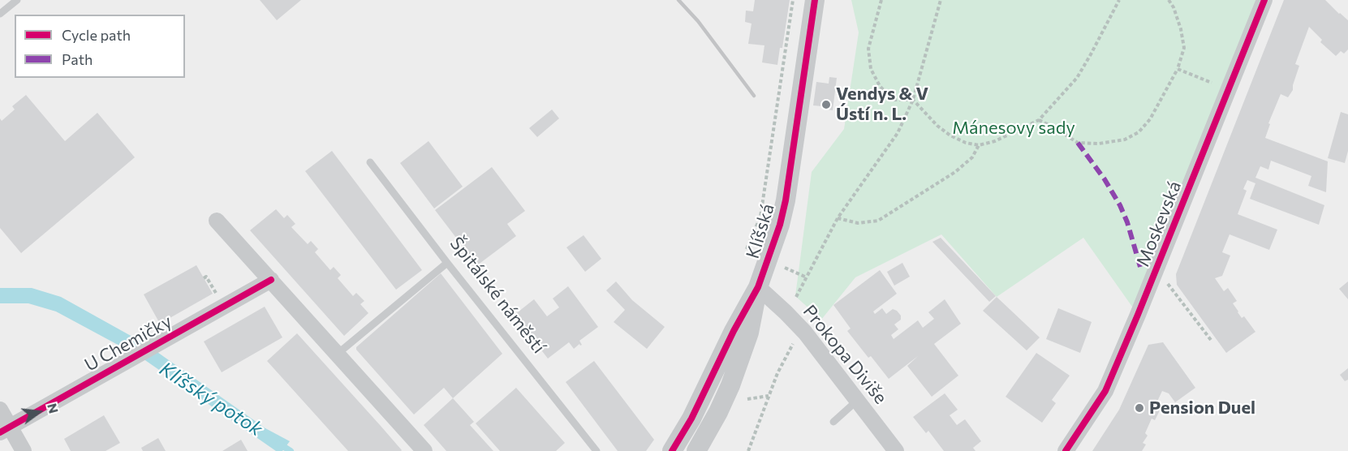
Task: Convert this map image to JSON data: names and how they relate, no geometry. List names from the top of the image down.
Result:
{
  "streets": {
    "street": [
      "Moskevská",
      "Klíšská",
      "U Chemičky",
      "Prokopa Diviše"
    ],
    "lane": ["Špitálské náměstí"]
  },
  "crossings": [
    ["Klíšská", "Prokopa Diviše"]
  ],
  "water": ["Klíšský potok"],
  "parks": ["Mánesovy sady"],
  "places": ["Vendys & V Ústí n. L.", "Pension Duel"],
  "legend": ["Cycle path", "Path"],
  "north": "right"
}
